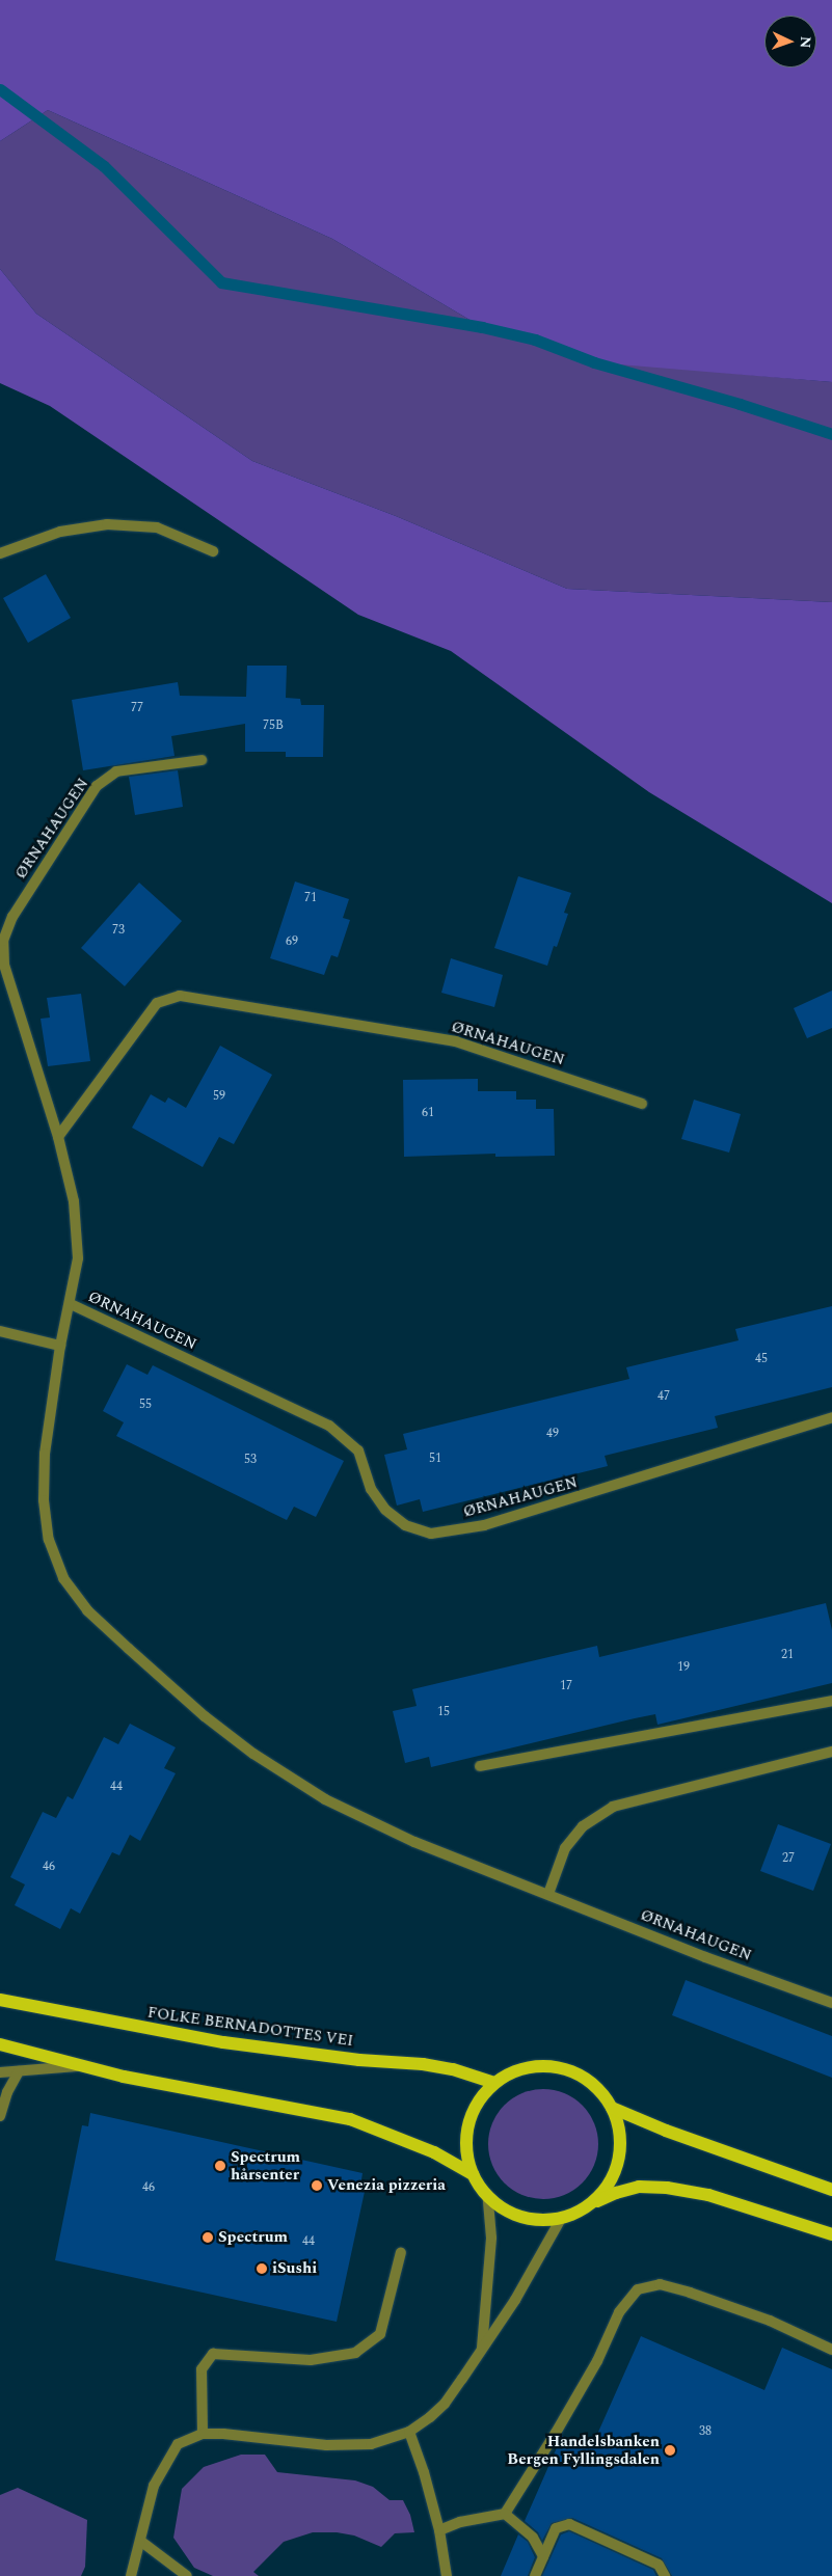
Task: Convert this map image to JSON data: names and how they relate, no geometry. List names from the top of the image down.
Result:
{
  "streets": {
    "main road": ["FOLKE BERNADOTTES VEI"],
    "street": ["ØRNAHAUGEN"]
  },
  "places": [
    "Spectrum hårsenter",
    "Venezia pizzeria",
    "Spectrum",
    "iSushi",
    "Handelsbanken Bergen Fyllingsdalen"
  ],
  "house_numbers": [
    "77",
    "75B",
    "71",
    "73",
    "69",
    "59",
    "61",
    "45",
    "47",
    "55",
    "49",
    "51",
    "53",
    "21",
    "19",
    "17",
    "15",
    "44",
    "27",
    "46",
    "46",
    "44",
    "38"
  ],
  "north": "right"
}
